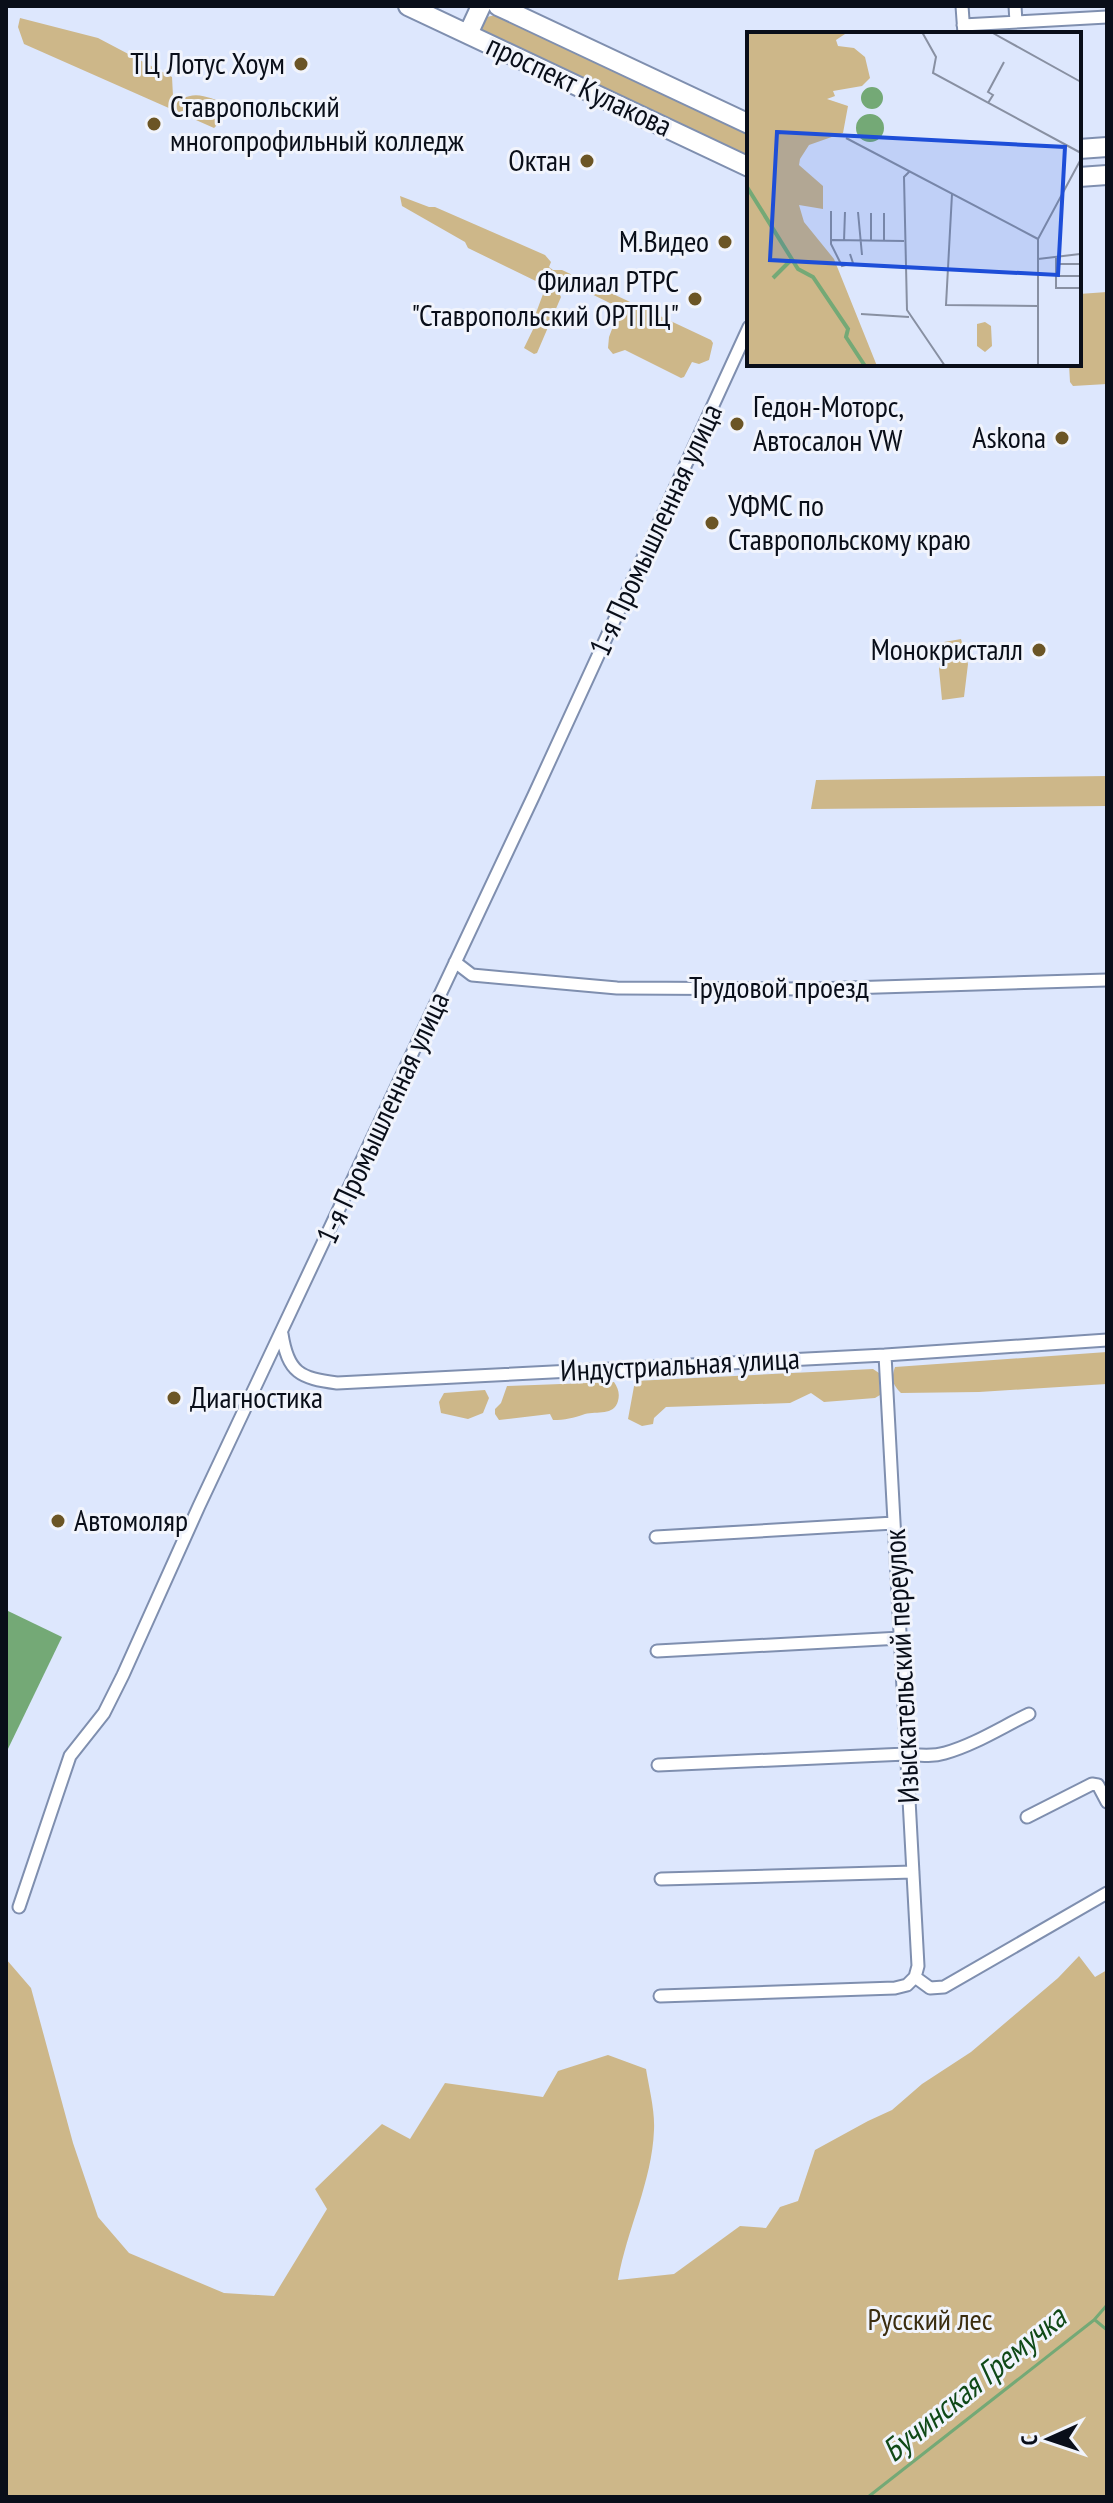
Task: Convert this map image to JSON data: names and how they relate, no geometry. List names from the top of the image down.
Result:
{
  "streets": {
    "main road": ["проспект Кулакова"],
    "street": [
      "1-я Промышленная улица",
      "Трудовой проезд",
      "Индустриальная улица",
      "Изыскательский переулок"
    ]
  },
  "crossings": [
    ["1-я Промышленная улица", "Трудовой проезд"],
    ["1-я Промышленная улица", "Индустриальная улица"],
    ["Индустриальная улица", "Изыскательский переулок"]
  ],
  "water": ["Бучинская Гремучка"],
  "parks": ["Русский лес"],
  "places": [
    "ТЦ Лотус Хоум",
    "Ставропольский многопрофильный колледж",
    "Октан",
    "М.Видео",
    "Филиал РТРС \"Ставропольский ОРТПЦ\"",
    "Гедон-Моторс, Автосалон VW",
    "Askona",
    "УФМС по Ставропольскому краю",
    "Монокристалл",
    "Диагностика",
    "Автомоляр"
  ],
  "north": "left"
}
